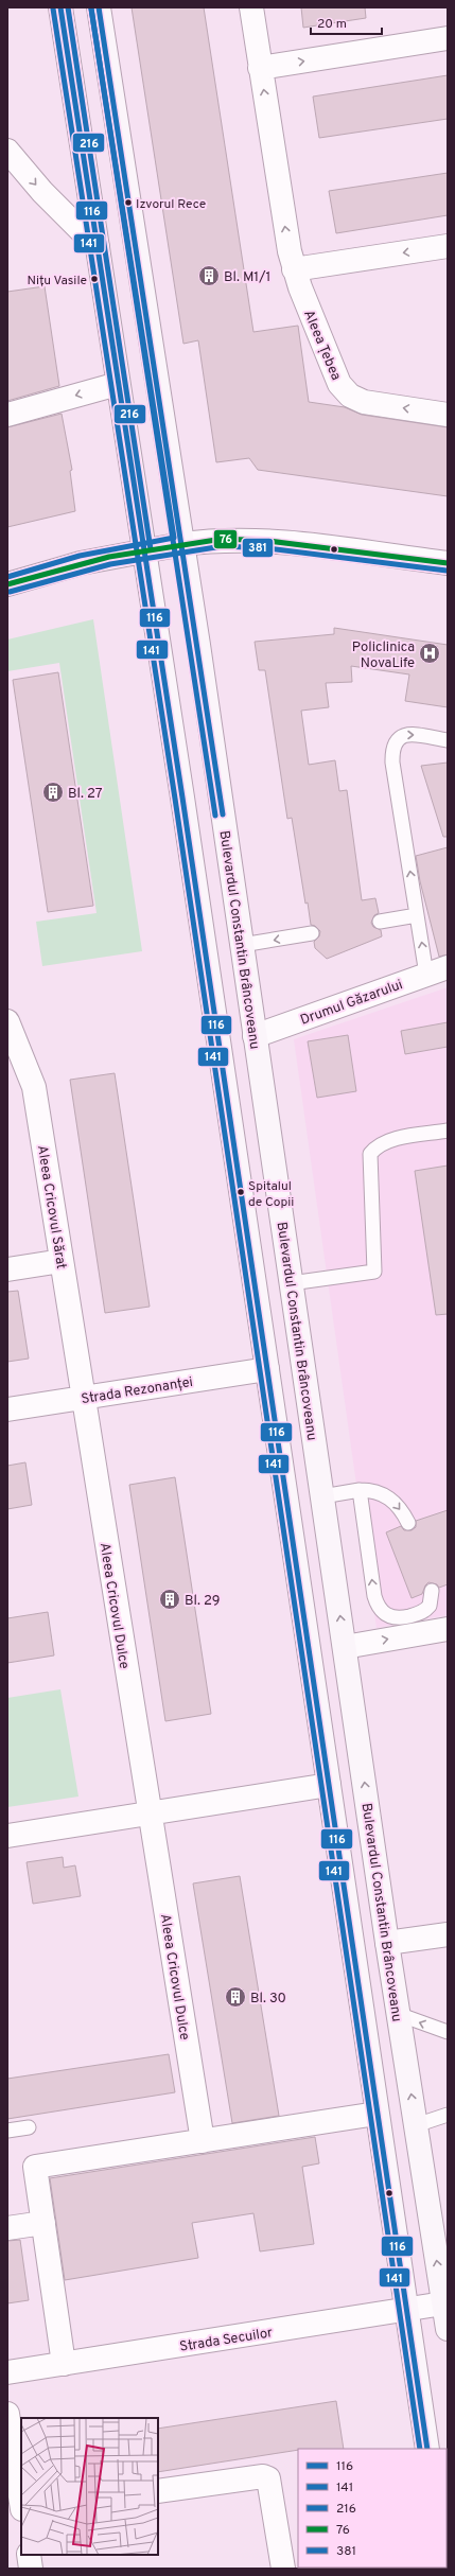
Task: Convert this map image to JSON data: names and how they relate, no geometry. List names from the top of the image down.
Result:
{
  "streets": {
    "main road": ["Bulevardul Constantin Brâncoveanu"],
    "street": [
      "Aleea Țebea",
      "Drumul Găzarului",
      "Aleea Cricovul Sărat",
      "Strada Rezonanței",
      "Aleea Cricovul Dulce",
      "Strada Secuilor"
    ]
  },
  "crossings": [
    ["Bulevardul Constantin Brâncoveanu", "Drumul Găzarului"],
    ["Bulevardul Constantin Brâncoveanu", "Strada Secuilor"],
    ["Aleea Cricovul Sărat", "Strada Rezonanței"],
    ["Aleea Cricovul Sărat", "Aleea Cricovul Dulce"],
    ["Strada Rezonanței", "Aleea Cricovul Dulce"]
  ],
  "one_way": ["Aleea Țebea"],
  "places": {
    "other": ["Izvorul Rece", "Nițu Vasile", "Spitalul de Copii"],
    "building": [
      "Bl. M1/1",
      "Bl. 27",
      "Bl. 29",
      "Bl. 30"
    ],
    "hospital": ["Policlinica NovaLife"]
  },
  "lines": [
    "transit line 116",
    "transit line 216",
    "transit line 141",
    "transit line 76",
    "transit line 381"
  ],
  "legend": [
    "116",
    "141",
    "216",
    "76",
    "381"
  ],
  "scale_bar": "20 m"
}
